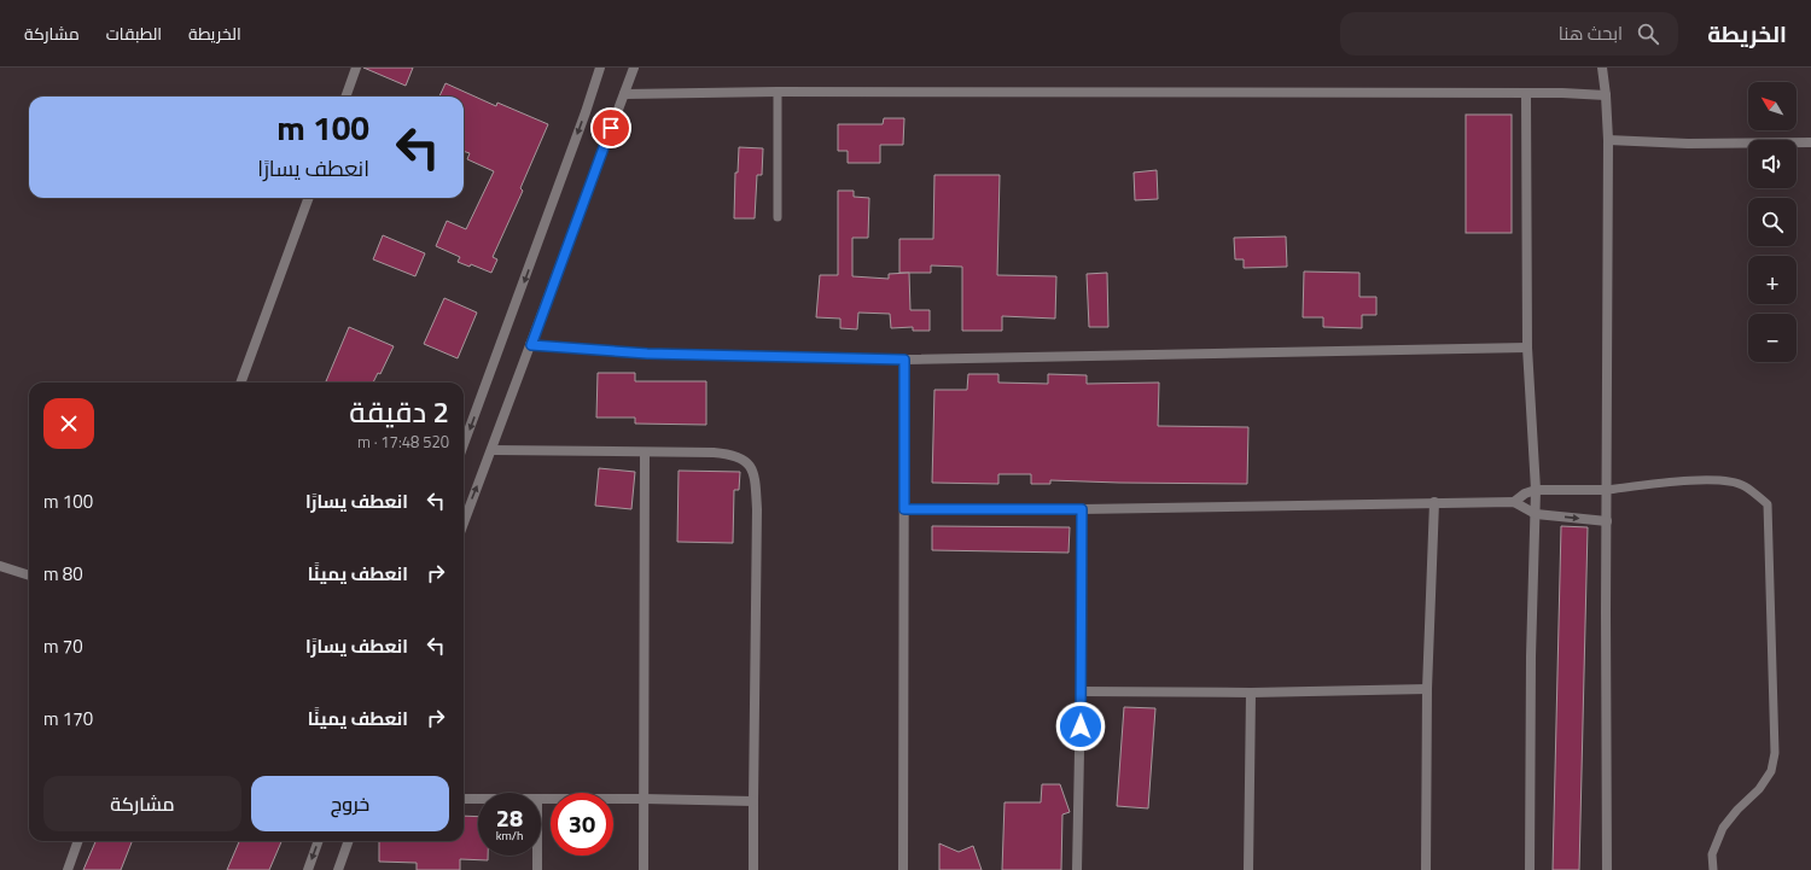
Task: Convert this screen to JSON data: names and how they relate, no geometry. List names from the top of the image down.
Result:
{
  "north": "top left",
  "page": {
    "header": "الخريطة",
    "search": "ابحث هنا",
    "nav": ["الخريطة", "الطبقات", "مشاركة"],
    "map_buttons": ["+", "−"],
    "turn": ["100 m", "انعطف يسارًا"],
    "heading": ["2 دقيقة", "520 m · 17:48"],
    "list": [
      {
        "name": "انعطف يسارًا",
        "value": "100 m"
      },
      {
        "name": "انعطف يمينًا",
        "value": "80 m"
      },
      {
        "name": "انعطف يسارًا",
        "value": "70 m"
      },
      {
        "name": "انعطف يمينًا",
        "value": "170 m"
      }
    ],
    "buttons": ["خروج", "مشاركة"],
    "speed": "28 km/h",
    "limit": "30"
  }
}
